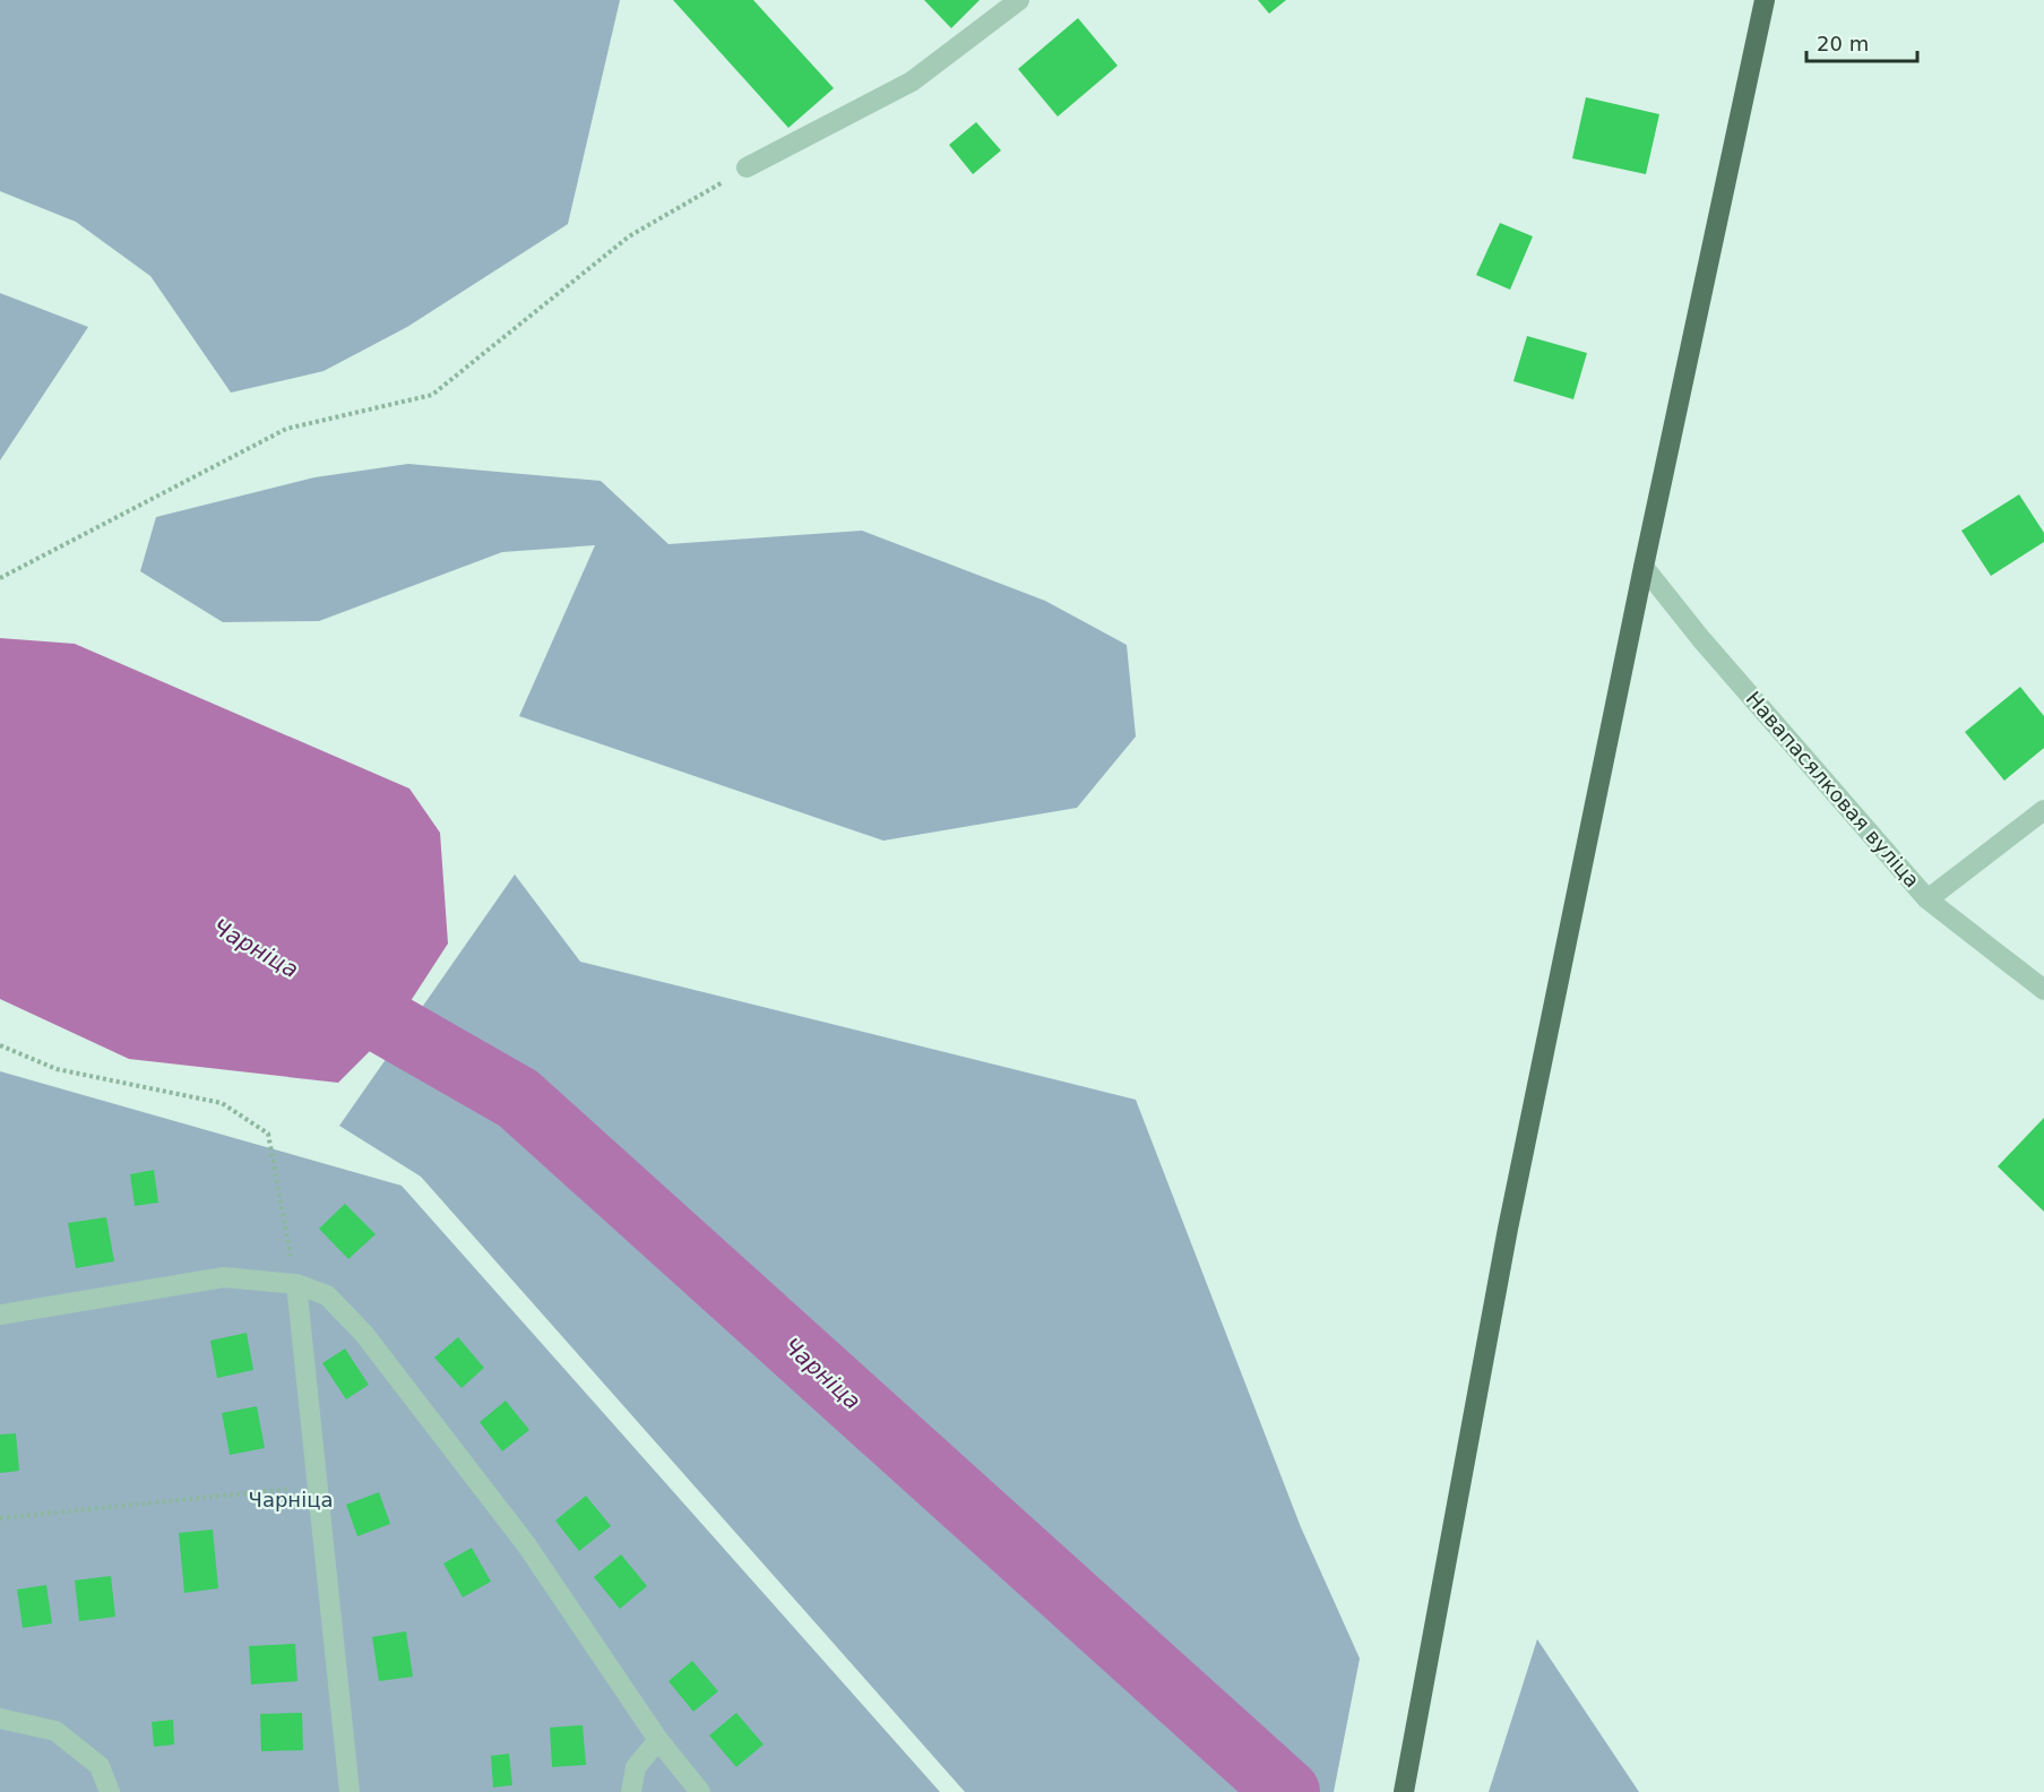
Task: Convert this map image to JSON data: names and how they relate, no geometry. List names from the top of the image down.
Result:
{
  "streets": {
    "street": ["Навапасялковая вуліца"]
  },
  "water": ["Чарніца"],
  "parks": ["Чарніца"],
  "scale_bar": "20 m"
}
